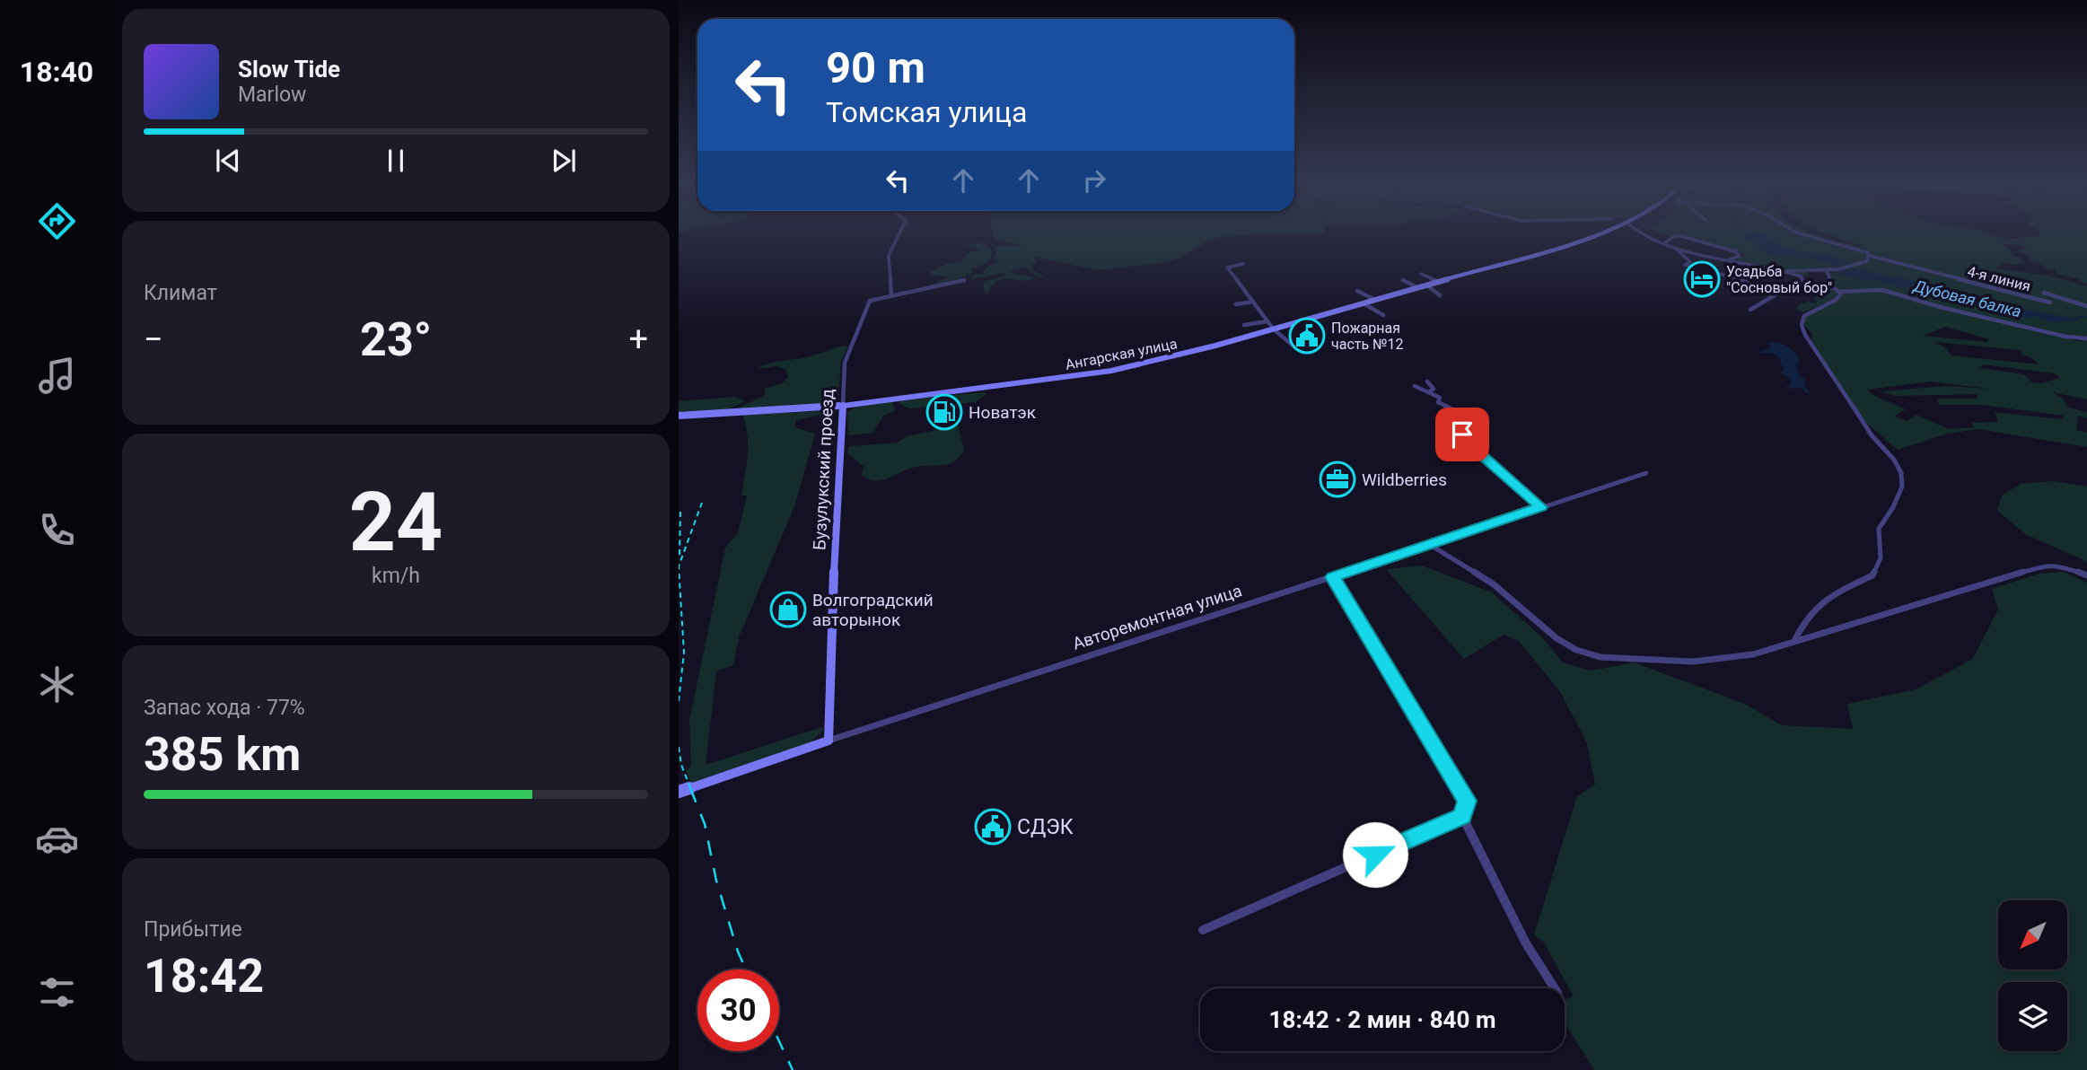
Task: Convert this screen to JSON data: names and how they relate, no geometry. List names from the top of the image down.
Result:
{
  "streets": {
    "main road": ["Ангарская улица", "Бузулукский проезд", "Авторемонтная улица"],
    "street": ["4-я линия"]
  },
  "crossings": [
    ["Ангарская улица", "Бузулукский проезд"],
    ["Бузулукский проезд", "Авторемонтная улица"]
  ],
  "water": ["Дубовая балка"],
  "places": {
    "hotel": ["Усадьба \"Сосновый бор\""],
    "public building": ["Пожарная часть №12", "СДЭК"],
    "fuel station": ["Новатэк"],
    "office": ["Wildberries"],
    "shop": ["Волгоградский авторынок"]
  },
  "north": "bottom left",
  "page": {
    "tabs": "18:40",
    "turn": ["90 m", "Томская улица"],
    "song": ["Slow Tide", "Marlow"],
    "tile": [
      "Климат",
      ["24", "km/h"],
      ["Запас хода · 77%", "385 km"],
      ["Прибытие", "18:42"]
    ],
    "heat": ["−", "23°", "+"],
    "limit": "30",
    "trip": "18:42 · 2 мин · 840 m"
  }
}
